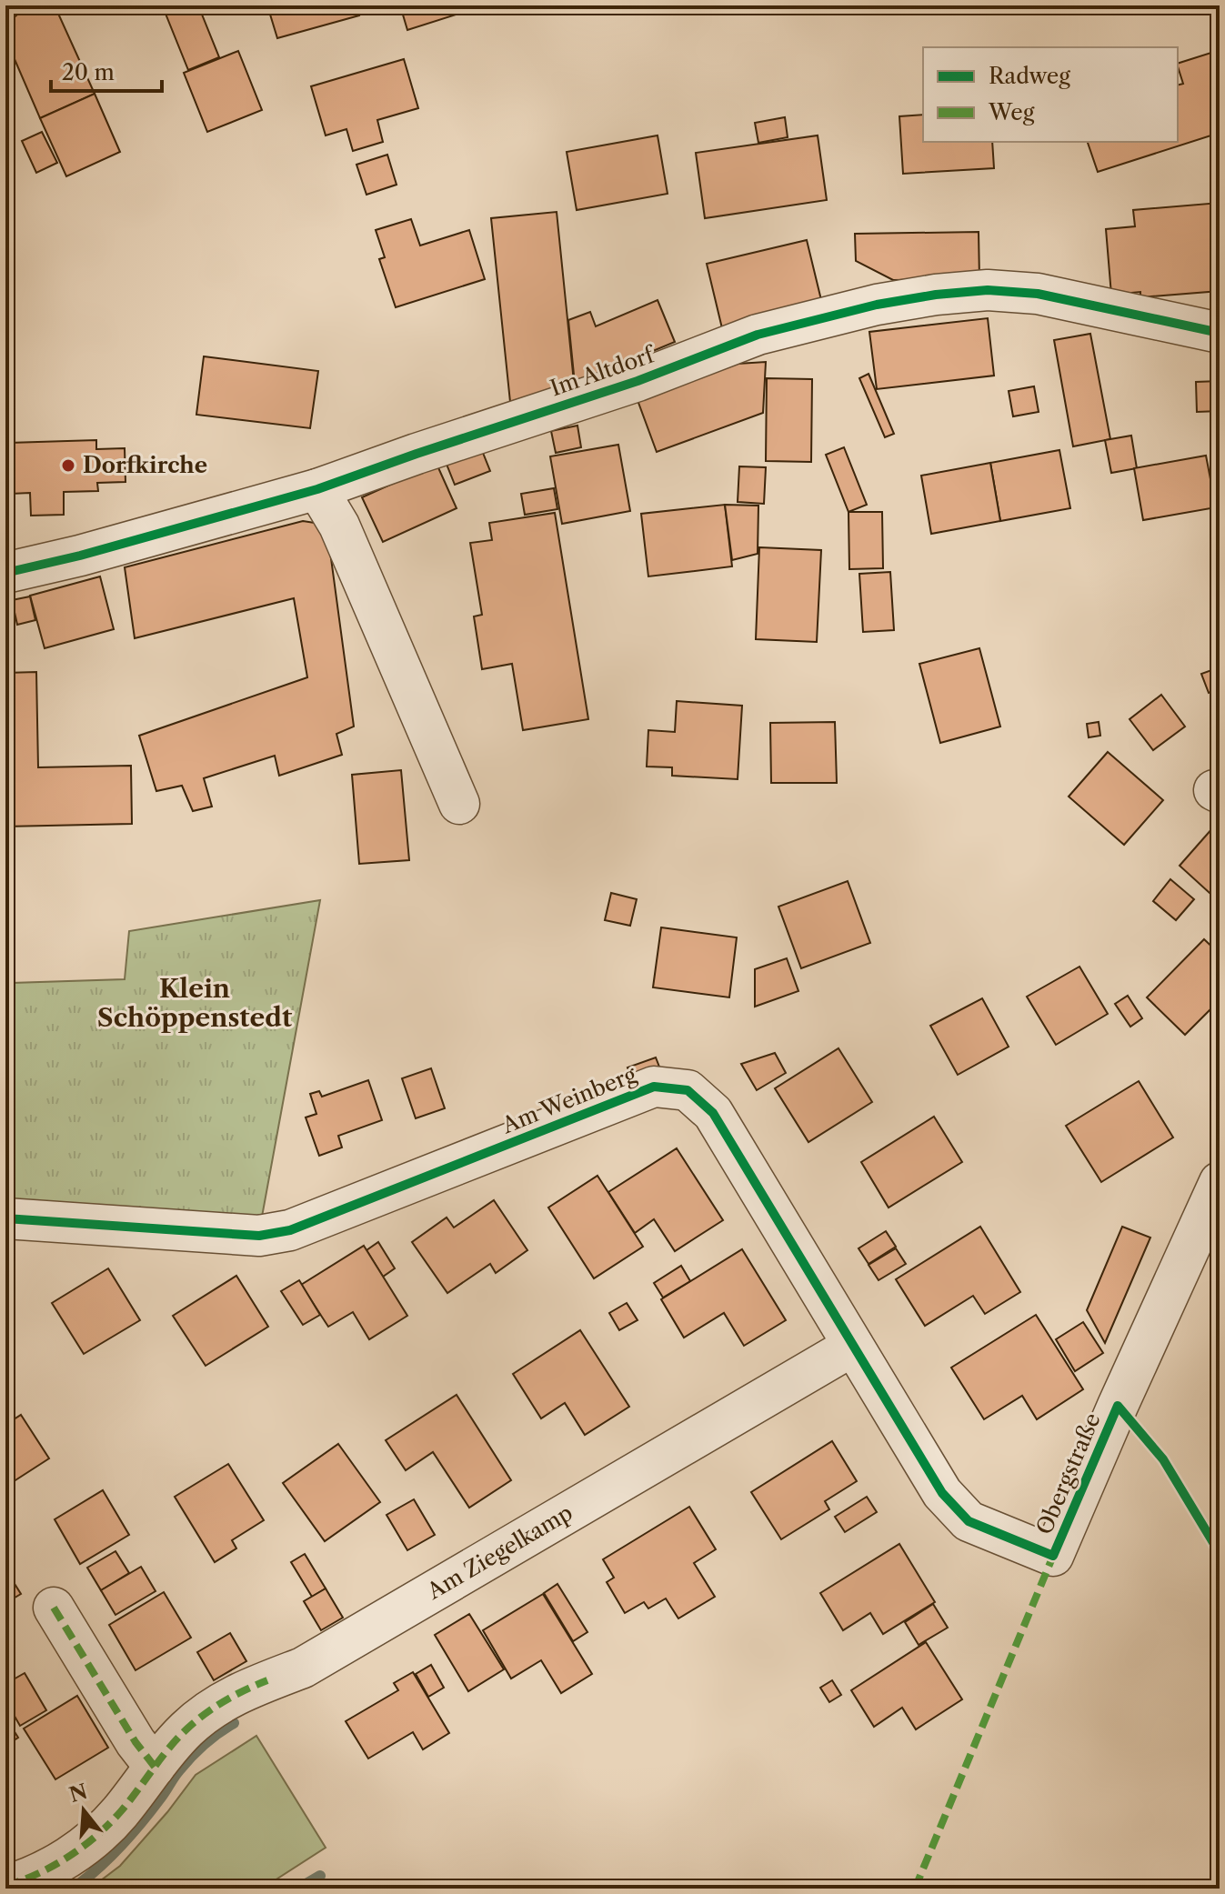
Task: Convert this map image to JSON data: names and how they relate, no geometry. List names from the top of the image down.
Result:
{
  "streets": {
    "street": [
      "Im Altdorf",
      "Am Weinberg",
      "Obergstraße",
      "Am Ziegelkamp"
    ]
  },
  "crossings": [
    ["Am Weinberg", "Obergstraße"],
    ["Am Weinberg", "Am Ziegelkamp"]
  ],
  "districts": ["Klein Schöppenstedt"],
  "places": ["Dorfkirche"],
  "legend": ["Radweg", "Weg"],
  "scale_bar": "20 m",
  "north": "top"
}
